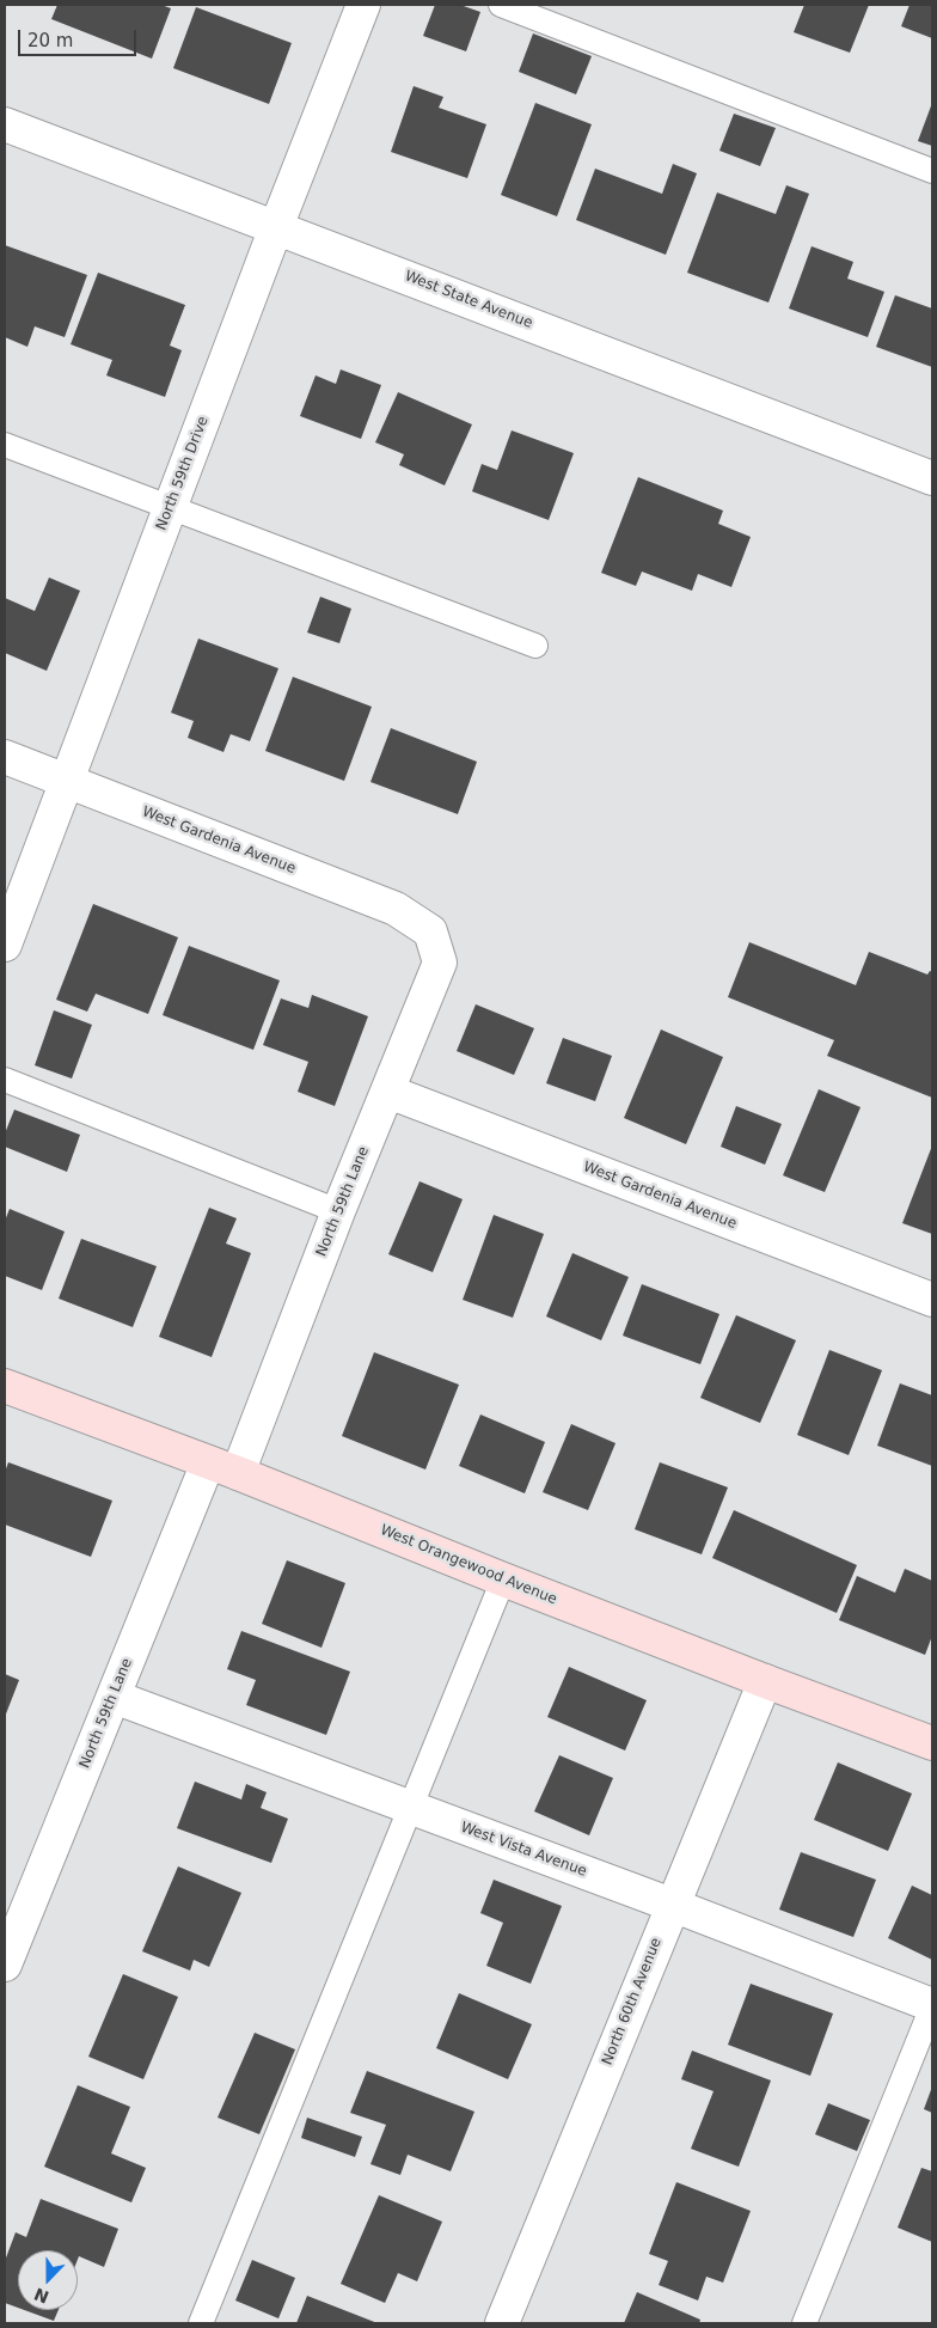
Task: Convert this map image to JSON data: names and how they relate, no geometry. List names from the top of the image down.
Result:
{
  "streets": {
    "street": [
      "West State Avenue",
      "North 59th Drive",
      "West Gardenia Avenue",
      "North 59th Lane",
      "West Orangewood Avenue",
      "West Vista Avenue",
      "North 60th Avenue"
    ]
  },
  "crossings": [
    ["West State Avenue", "North 59th Drive"],
    ["North 59th Drive", "West Gardenia Avenue"],
    ["West Gardenia Avenue", "North 59th Lane"],
    ["North 59th Lane", "West Orangewood Avenue"],
    ["North 59th Lane", "West Vista Avenue"],
    ["West Orangewood Avenue", "North 60th Avenue"],
    ["West Vista Avenue", "North 60th Avenue"]
  ],
  "scale_bar": "20 m",
  "north": "bottom"
}
